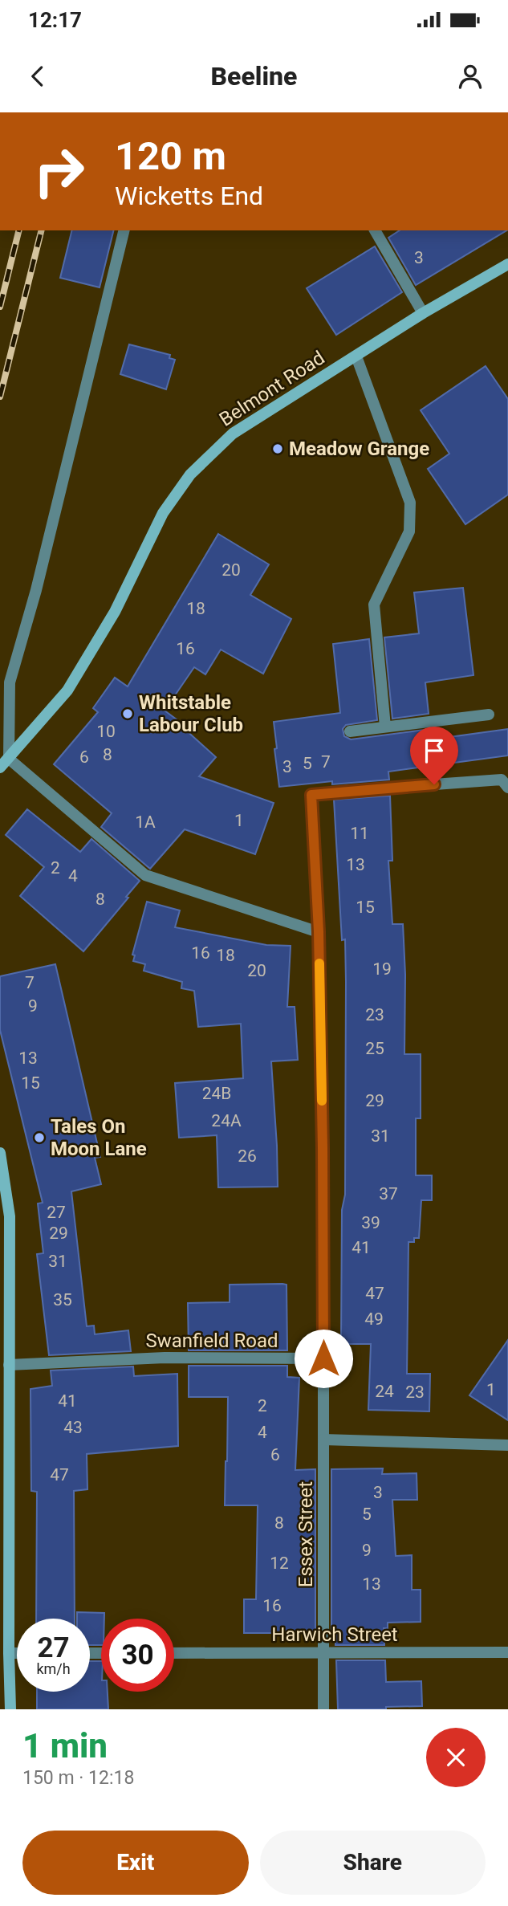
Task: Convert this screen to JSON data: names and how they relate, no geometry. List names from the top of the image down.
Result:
{
  "streets": {
    "street": [
      "Belmont Road",
      "Swanfield Road",
      "Essex Street",
      "Harwich Street"
    ]
  },
  "crossings": [
    ["Swanfield Road", "Essex Street"],
    ["Essex Street", "Harwich Street"]
  ],
  "places": ["Meadow Grange", "Whitstable Labour Club", "Tales On Moon Lane"],
  "house_numbers": [
    "3",
    "20",
    "18",
    "16",
    "10",
    "8",
    "6",
    "7",
    "5",
    "3",
    "1",
    "1A",
    "11",
    "13",
    "2",
    "4",
    "8",
    "15",
    "16",
    "18",
    "19",
    "20",
    "7",
    "9",
    "23",
    "25",
    "13",
    "15",
    "24B",
    "29",
    "24A",
    "31",
    "26",
    "37",
    "27",
    "39",
    "29",
    "41",
    "31",
    "47",
    "35",
    "49",
    "1",
    "24",
    "23",
    "41",
    "2",
    "43",
    "4",
    "6",
    "47",
    "3",
    "5",
    "8",
    "9",
    "12",
    "13",
    "16"
  ],
  "page": {
    "status": "12:17",
    "header": "Beeline",
    "turn": ["120 m", "Wicketts End"],
    "speed": "27 km/h",
    "limit": "30",
    "heading": ["1 min", "150 m · 12:18"],
    "buttons": ["Exit", "Share"]
  }
}
